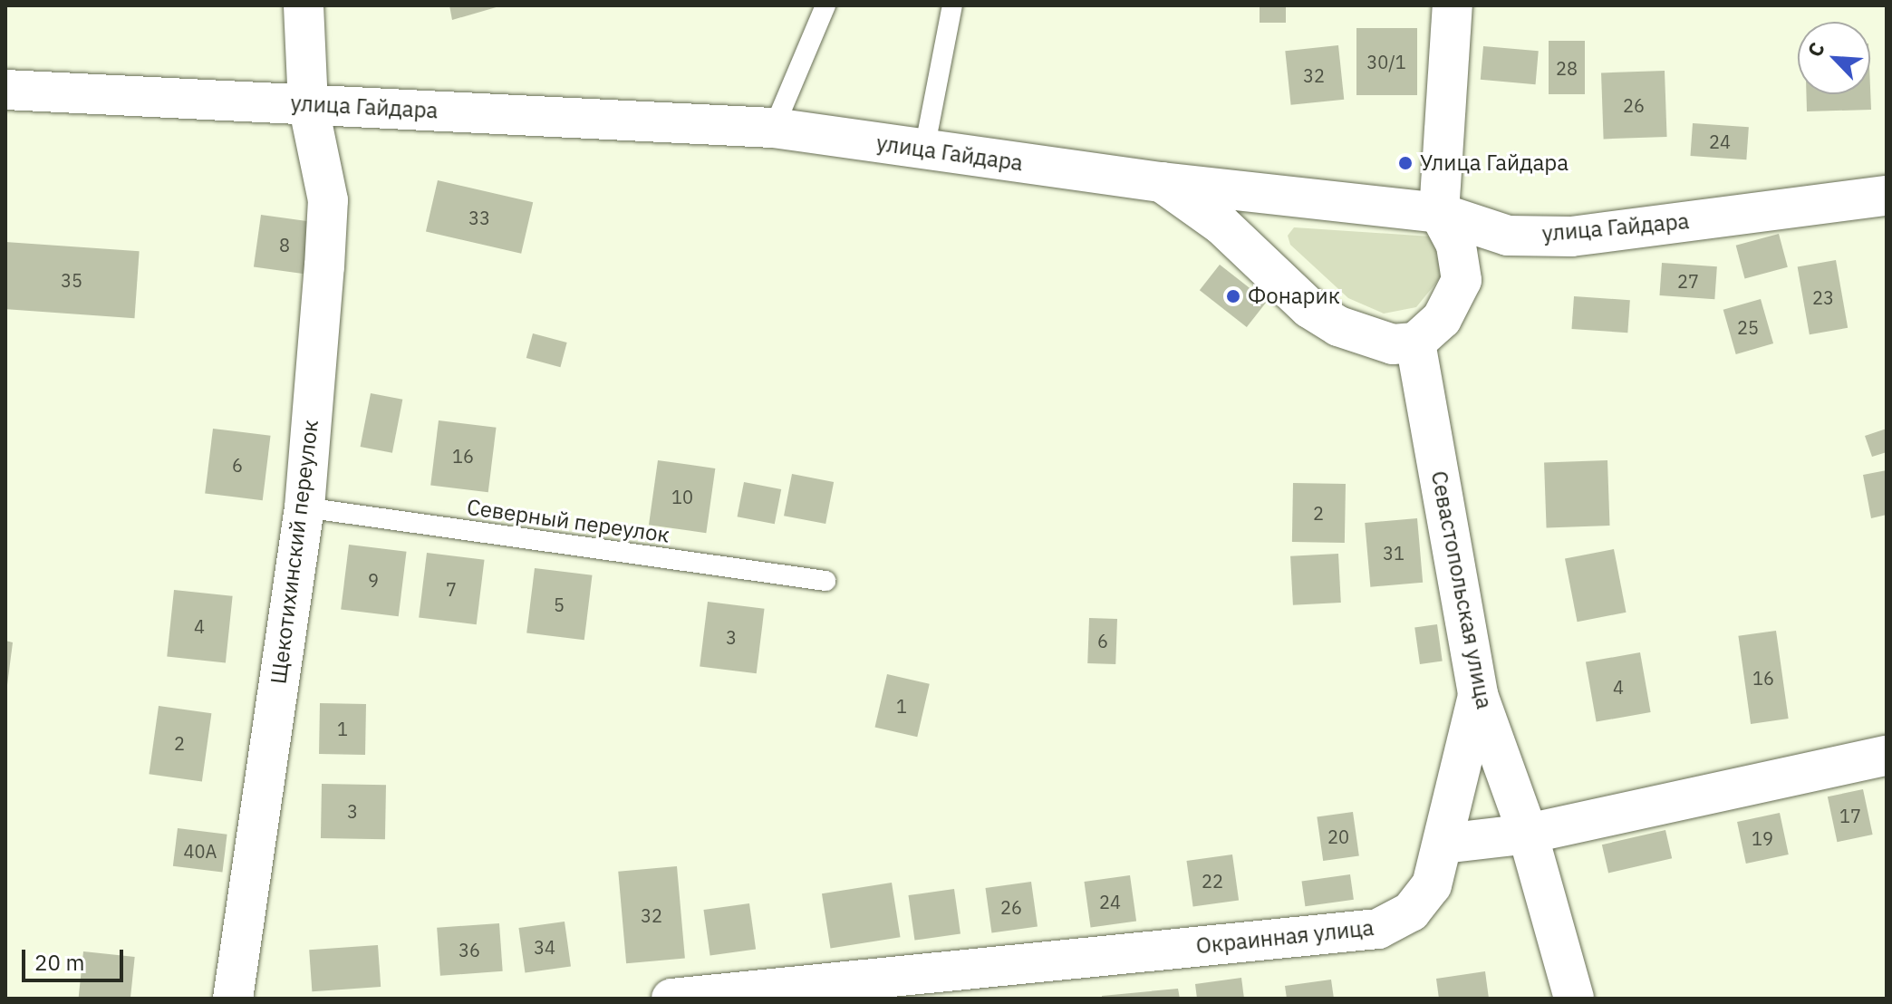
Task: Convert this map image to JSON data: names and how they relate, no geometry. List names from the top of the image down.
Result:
{
  "streets": {
    "street": [
      "улица Гайдара",
      "Щекотихинский переулок",
      "Севастопольская улица",
      "Окраинная улица"
    ],
    "lane": ["Северный переулок"]
  },
  "crossings": [
    ["улица Гайдара", "Щекотихинский переулок"],
    ["Северный переулок", "Щекотихинский переулок"],
    ["Севастопольская улица", "Окраинная улица"]
  ],
  "places": ["Улица Гайдара", "Фонарик"],
  "house_numbers": [
    "30/1",
    "28",
    "32",
    "26",
    "24",
    "33",
    "8",
    "35",
    "27",
    "23",
    "25",
    "16",
    "6",
    "10",
    "2",
    "31",
    "9",
    "7",
    "5",
    "4",
    "3",
    "6",
    "16",
    "4",
    "1",
    "1",
    "2",
    "3",
    "17",
    "20",
    "19",
    "40А",
    "22",
    "24",
    "26",
    "32",
    "34",
    "36"
  ],
  "scale_bar": "20 m",
  "north": "top left"
}
